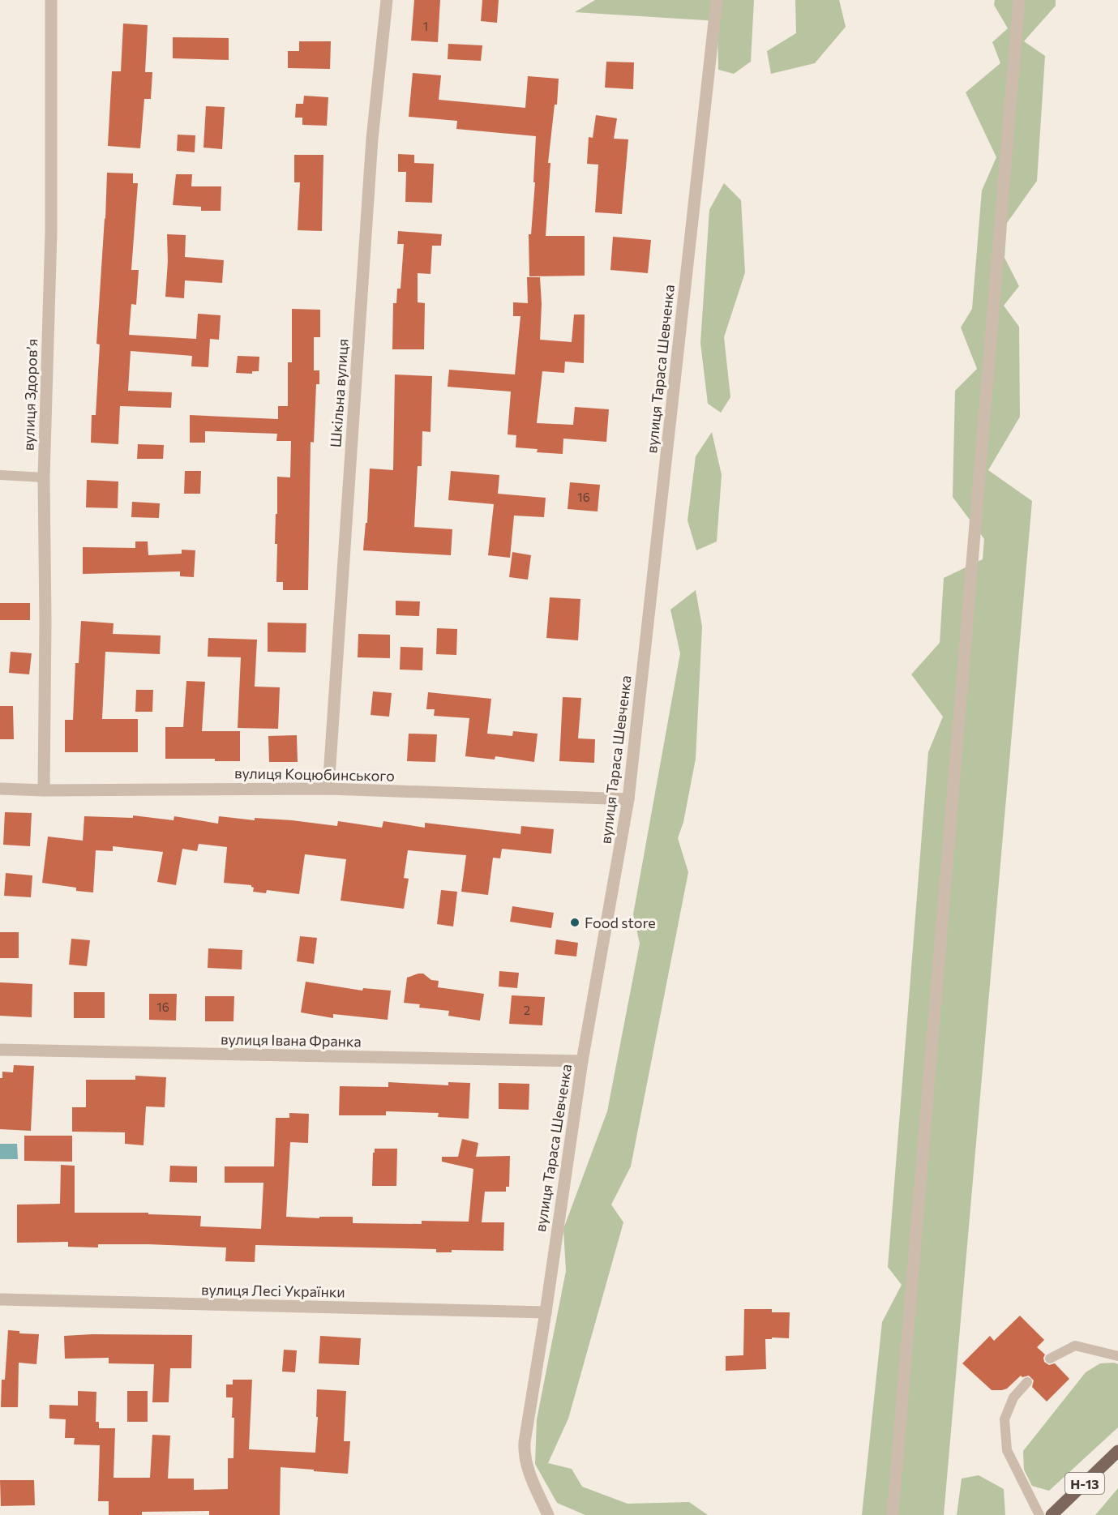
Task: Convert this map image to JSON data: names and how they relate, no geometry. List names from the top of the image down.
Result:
{
  "streets": {
    "main road": ["Н-13"],
    "street": [
      "вулиця Тараса Шевченка",
      "Шкільна вулиця",
      "вулиця Здоровʼя",
      "вулиця Коцюбинського",
      "вулиця Івана Франка",
      "вулиця Лесі Українки"
    ]
  },
  "crossings": [
    ["вулиця Тараса Шевченка", "вулиця Коцюбинського"],
    ["вулиця Тараса Шевченка", "вулиця Івана Франка"],
    ["вулиця Тараса Шевченка", "вулиця Лесі Українки"],
    ["Шкільна вулиця", "вулиця Коцюбинського"],
    ["вулиця Здоровʼя", "вулиця Коцюбинського"]
  ],
  "places": ["Food store"],
  "house_numbers": [
    "1",
    "16",
    "16",
    "2"
  ]
}
